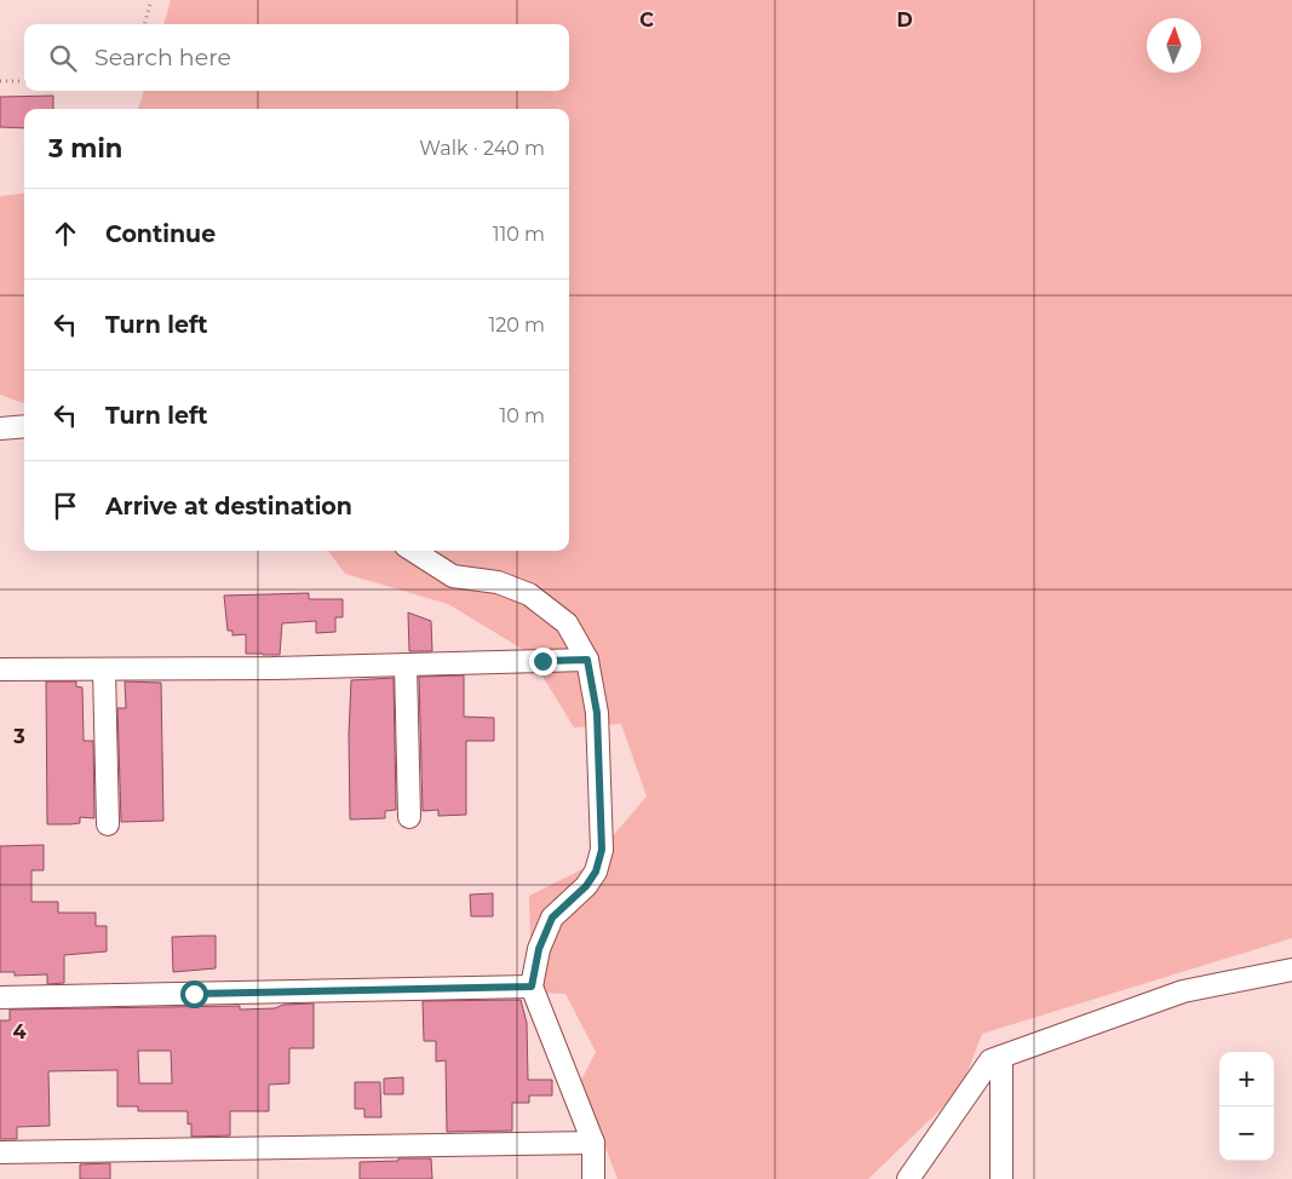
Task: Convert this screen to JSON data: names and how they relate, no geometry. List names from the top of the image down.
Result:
{
  "north": "top",
  "page": {
    "search": "Search here",
    "heading": ["3 min", "Walk · 240 m"],
    "list": [
      ["Continue", "110 m"],
      ["Turn left", "120 m"],
      ["Turn left", "10 m"],
      "Arrive at destination"
    ],
    "map_buttons": ["+", "−"]
  },
  "grid": {
    "columns": ["C", "D"],
    "rows": ["3", "4"]
  }
}
